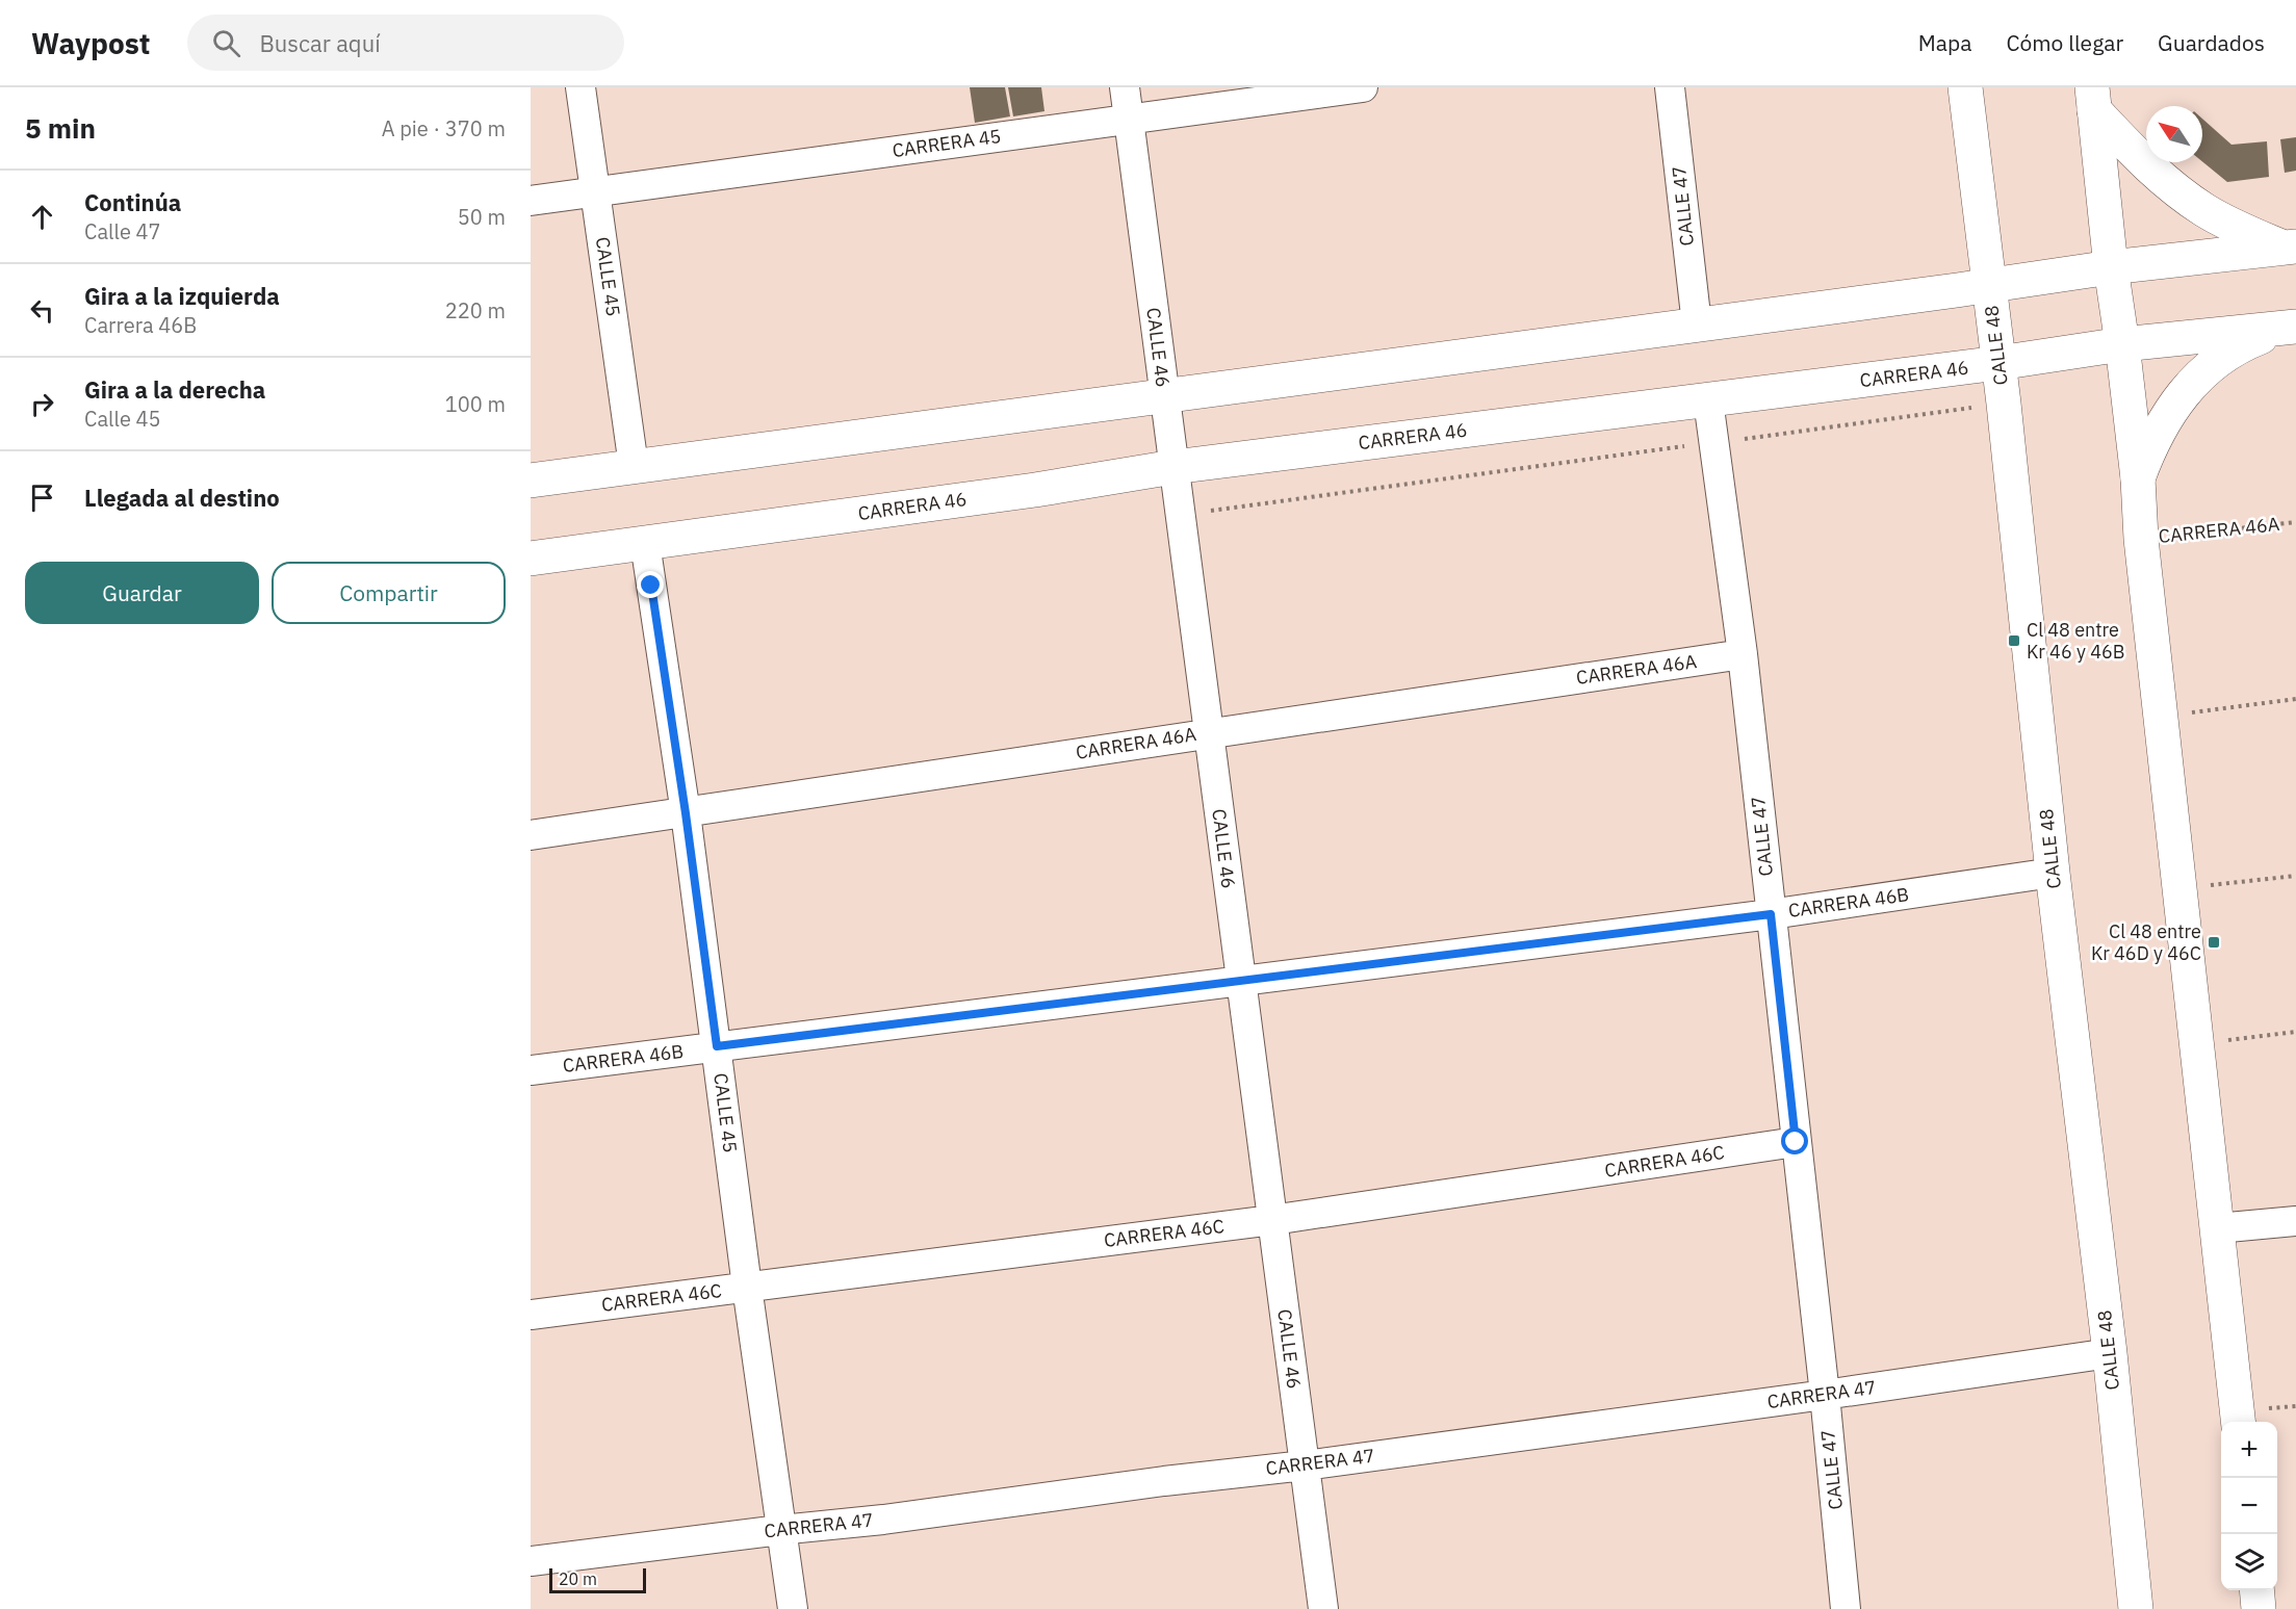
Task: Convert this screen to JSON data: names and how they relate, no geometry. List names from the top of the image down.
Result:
{
  "streets": {
    "main road": ["CALLE 48", "CARRERA 46"],
    "street": [
      "CARRERA 45",
      "CALLE 47",
      "CALLE 45",
      "CALLE 46",
      "CARRERA 46A",
      "CARRERA 46B",
      "CARRERA 46C",
      "CARRERA 47"
    ]
  },
  "crossings": [
    ["CARRERA 45", "CALLE 45"],
    ["CARRERA 45", "CALLE 46"],
    ["CALLE 47", "CARRERA 46"],
    ["CALLE 47", "CARRERA 46A"],
    ["CALLE 47", "CARRERA 46B"],
    ["CALLE 47", "CARRERA 46C"],
    ["CALLE 47", "CARRERA 47"],
    ["CALLE 45", "CARRERA 46"],
    ["CALLE 45", "CARRERA 46A"],
    ["CALLE 45", "CARRERA 46B"],
    ["CALLE 45", "CARRERA 46C"],
    ["CALLE 45", "CARRERA 47"],
    ["CALLE 48", "CARRERA 46"],
    ["CALLE 48", "CARRERA 46B"],
    ["CALLE 48", "CARRERA 47"],
    ["CALLE 46", "CARRERA 46"],
    ["CALLE 46", "CARRERA 46A"],
    ["CALLE 46", "CARRERA 46B"],
    ["CALLE 46", "CARRERA 46C"],
    ["CALLE 46", "CARRERA 47"]
  ],
  "places": {
    "transit": ["Cl 48 entre Kr 46 y 46B", "Cl 48 entre Kr 46D y 46C"]
  },
  "scale_bar": "20 m",
  "north": "top left",
  "page": {
    "header": "Waypost",
    "search": "Buscar aquí",
    "nav": ["Mapa", "Cómo llegar", "Guardados"],
    "heading": ["5 min", "A pie · 370 m"],
    "list": [
      ["Continúa", "Calle 47", "50 m"],
      ["Gira a la izquierda", "Carrera 46B", "220 m"],
      ["Gira a la derecha", "Calle 45", "100 m"],
      "Llegada al destino"
    ],
    "buttons": ["Guardar", "Compartir"],
    "map_buttons": ["+", "−"],
    "scale": "20 m"
  }
}
